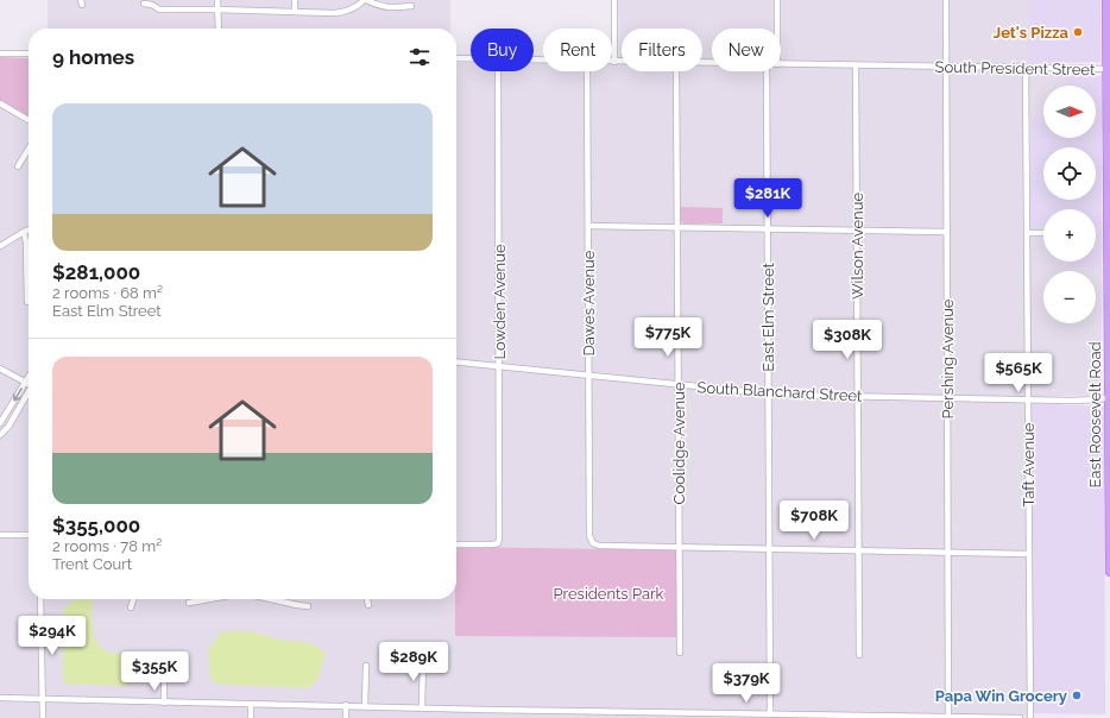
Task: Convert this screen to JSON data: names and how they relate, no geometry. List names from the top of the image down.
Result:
{
  "streets": {
    "main road": ["East Roosevelt Road"],
    "street": [
      "South President Street",
      "Wilson Avenue",
      "Lowden Avenue",
      "Dawes Avenue",
      "East Elm Street",
      "Pershing Avenue",
      "South Blanchard Street",
      "Coolidge Avenue",
      "Taft Avenue"
    ]
  },
  "crossings": [
    ["South President Street", "Wilson Avenue"],
    ["South President Street", "Pershing Avenue"],
    ["South President Street", "East Roosevelt Road"],
    ["South President Street", "Taft Avenue"],
    ["Wilson Avenue", "South Blanchard Street"],
    ["Lowden Avenue", "South Blanchard Street"],
    ["Dawes Avenue", "South Blanchard Street"],
    ["Dawes Avenue", "Coolidge Avenue"],
    ["East Elm Street", "South Blanchard Street"],
    ["Pershing Avenue", "South Blanchard Street"],
    ["South Blanchard Street", "East Roosevelt Road"],
    ["South Blanchard Street", "Coolidge Avenue"],
    ["South Blanchard Street", "Taft Avenue"]
  ],
  "parks": ["Presidents Park"],
  "places": ["Jet's Pizza", "Papa Win Grocery"],
  "north": "right",
  "page": {
    "chip": [
      "Buy",
      "Rent",
      "Filters",
      "New"
    ],
    "heading": "9 homes",
    "map_buttons": ["+", "−"],
    "list": [
      {
        "name": "$281,000",
        "note": "2 rooms · 68 m² · East Elm Street"
      },
      {
        "name": "$355,000",
        "note": "2 rooms · 78 m² · Trent Court"
      }
    ],
    "price": [
      "$281K",
      "$775K",
      "$308K",
      "$565K",
      "$708K",
      "$294K",
      "$289K",
      "$355K",
      "$379K"
    ]
  }
}
